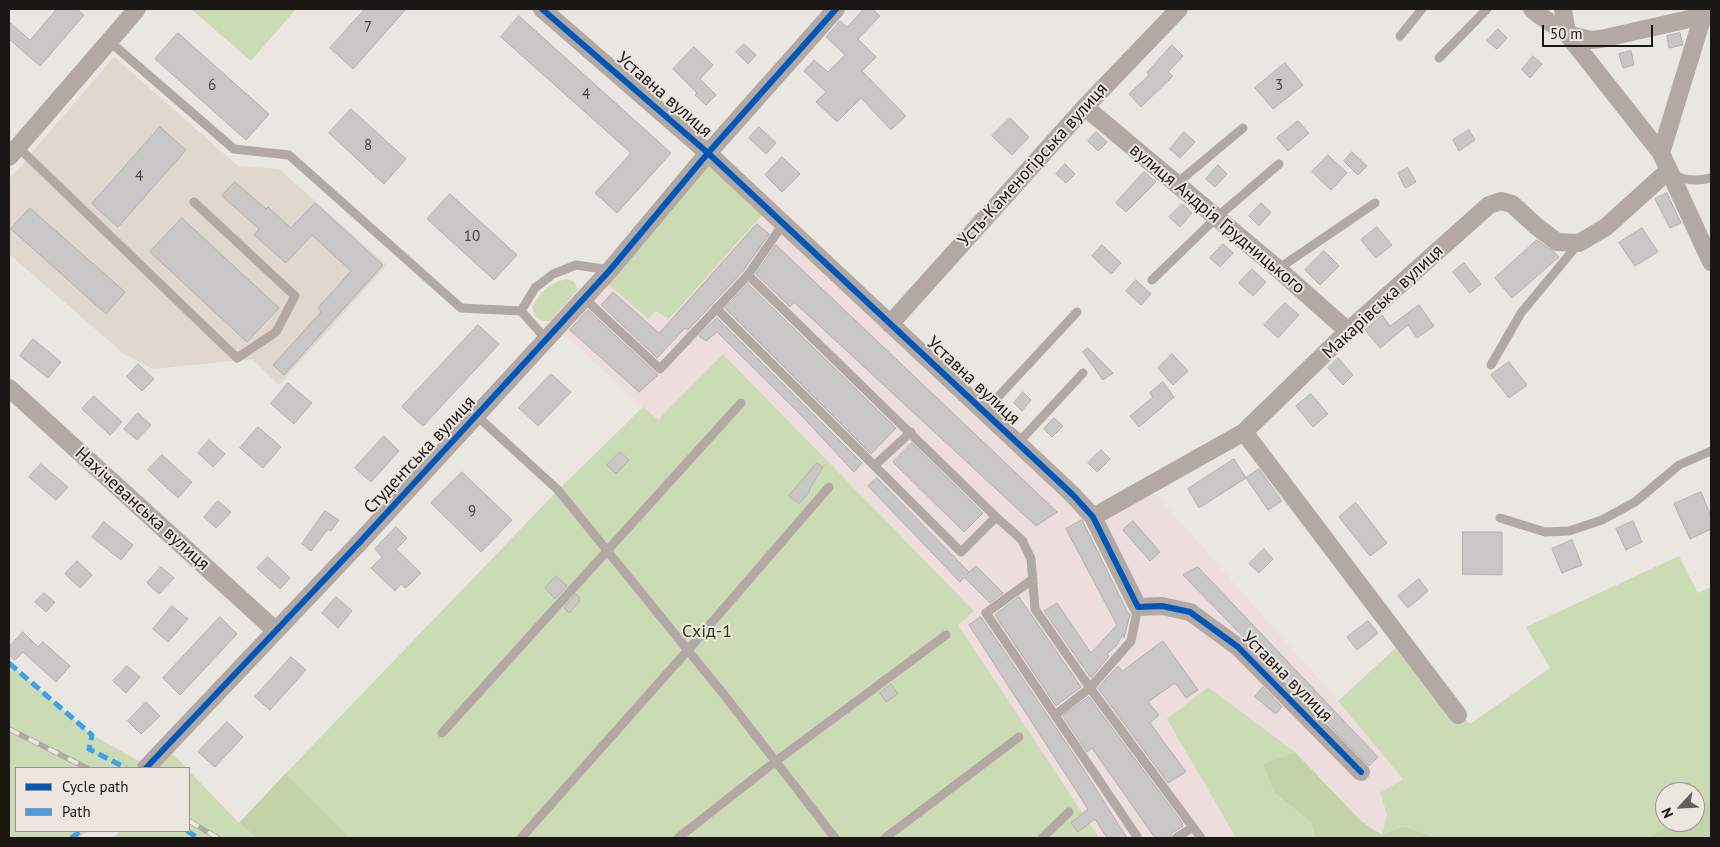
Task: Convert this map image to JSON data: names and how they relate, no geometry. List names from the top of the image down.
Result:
{
  "streets": {
    "street": [
      "Уставна вулиця",
      "Усть-Каменогірська вулиця",
      "вулиця Андрія Грудницького",
      "Макарівська вулиця",
      "Студентська вулиця",
      "Нахічеванська вулиця"
    ]
  },
  "crossings": [
    ["Уставна вулиця", "Усть-Каменогірська вулиця"],
    ["Уставна вулиця", "Макарівська вулиця"],
    ["Уставна вулиця", "Студентська вулиця"],
    ["Усть-Каменогірська вулиця", "вулиця Андрія Грудницького"],
    ["вулиця Андрія Грудницького", "Макарівська вулиця"],
    ["Студентська вулиця", "Нахічеванська вулиця"]
  ],
  "parks": ["Схід-1"],
  "house_numbers": [
    "7",
    "6",
    "3",
    "4",
    "8",
    "4",
    "10",
    "9"
  ],
  "legend": ["Cycle path", "Path"],
  "scale_bar": "50 m",
  "north": "bottom left"
}
